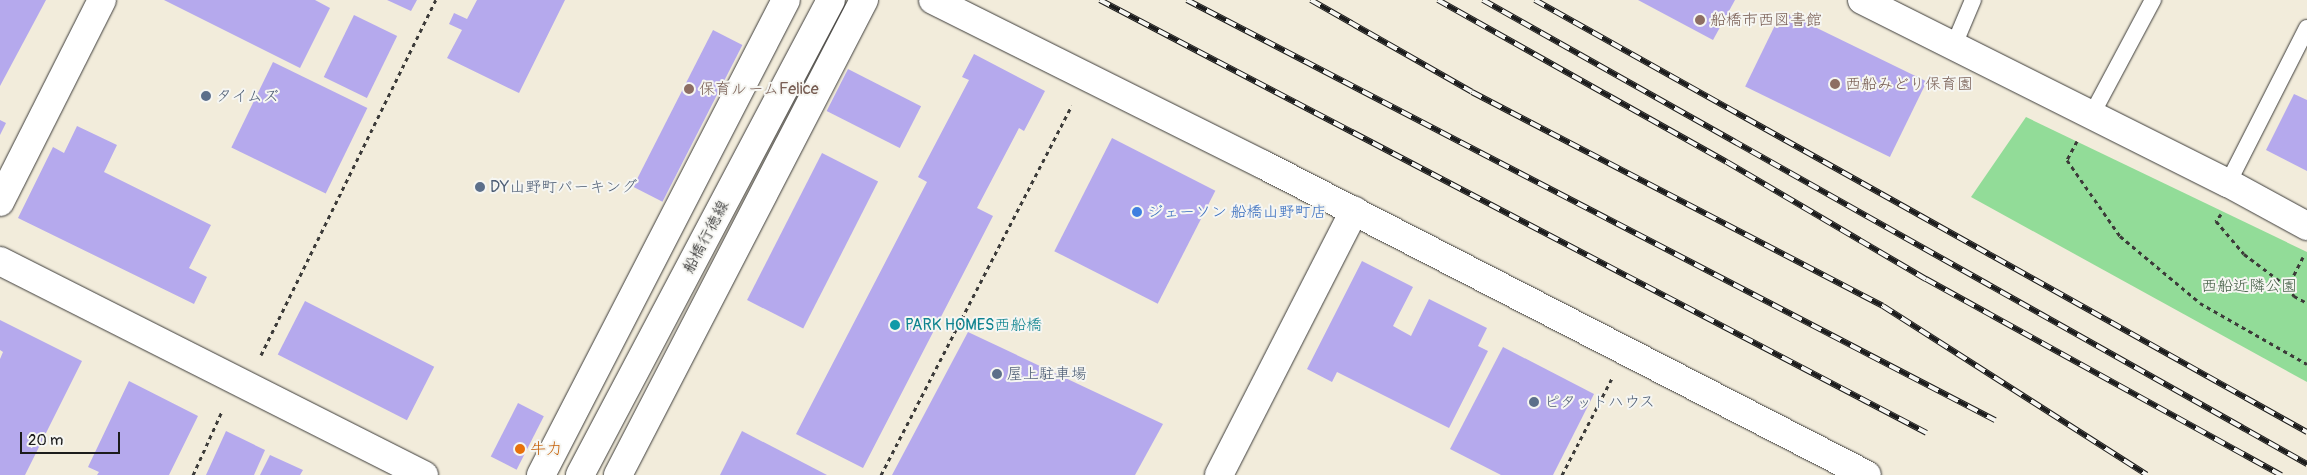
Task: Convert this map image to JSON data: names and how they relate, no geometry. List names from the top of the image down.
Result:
{
  "streets": {
    "street": ["船橋行徳線"]
  },
  "parks": ["西船近隣公園"],
  "places": [
    "船橋市西図書館",
    "西船みどり保育園",
    "保育ルームFelice",
    "タイムズ",
    "DY山野町パーキング",
    "ジェーソン 船橋山野町店",
    "PARK HOMES西船橋",
    "屋上駐車場",
    "ピタットハウス",
    "牛力"
  ],
  "scale_bar": "20 m"
}
